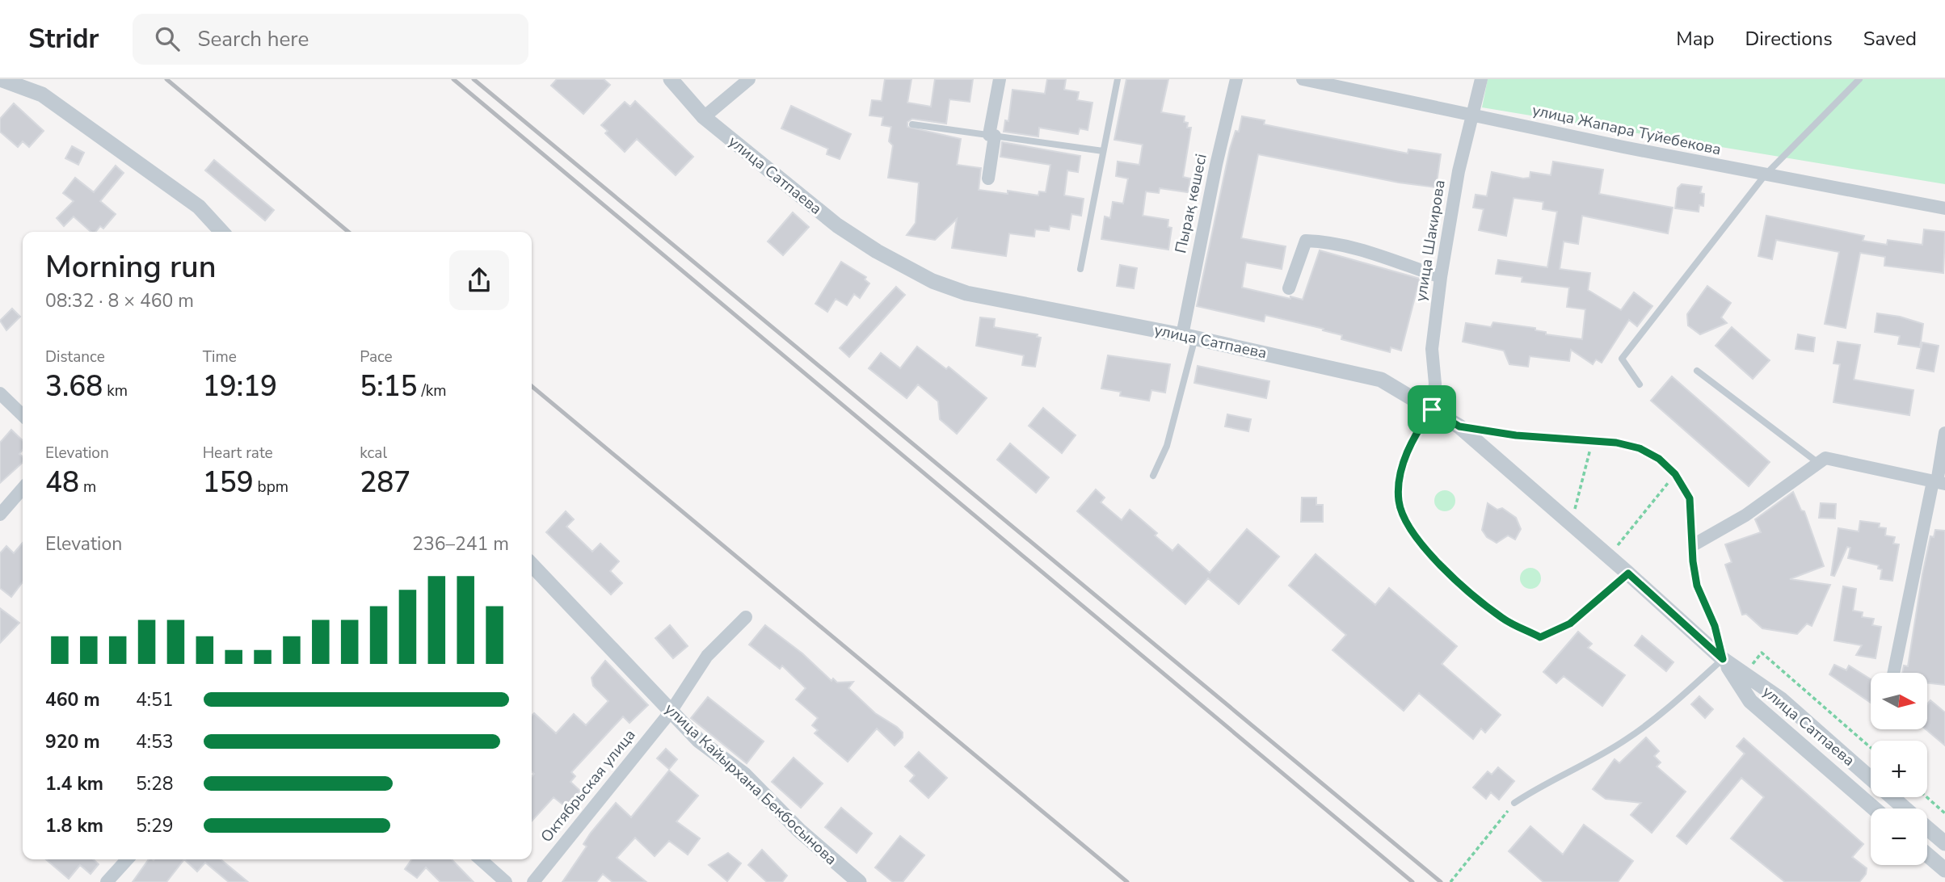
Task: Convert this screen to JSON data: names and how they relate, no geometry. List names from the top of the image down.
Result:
{
  "streets": {
    "street": [
      "улица Жапара Туйебекова",
      "улица Сатпаева",
      "Пырақ көшесі",
      "улица Шакирова",
      "улица Кайырхана Бекбосынова",
      "Октябрьская улица"
    ]
  },
  "crossings": [
    ["улица Жапара Туйебекова", "улица Шакирова"],
    ["улица Сатпаева", "Пырақ көшесі"],
    ["улица Сатпаева", "улица Шакирова"],
    ["улица Кайырхана Бекбосынова", "Октябрьская улица"]
  ],
  "north": "right",
  "page": {
    "header": "Stridr",
    "search": "Search here",
    "nav": ["Map", "Directions", "Saved"],
    "heading": ["Morning run", "08:32 · 8 × 460 m"],
    "stats": [
      ["Distance", "3.68 km"],
      ["Time", "19:19"],
      ["Pace", "5:15 /km"],
      ["Elevation", "48 m"],
      ["Heart rate", "159 bpm"],
      ["kcal", "287"]
    ],
    "chart": ["Elevation", "236–241 m"],
    "map_buttons": ["+", "−"],
    "list": [
      {
        "name": "460 m",
        "note": "4:51"
      },
      {
        "name": "920 m",
        "note": "4:53"
      },
      {
        "name": "1.4 km",
        "note": "5:28"
      },
      {
        "name": "1.8 km",
        "note": "5:29"
      }
    ]
  }
}
